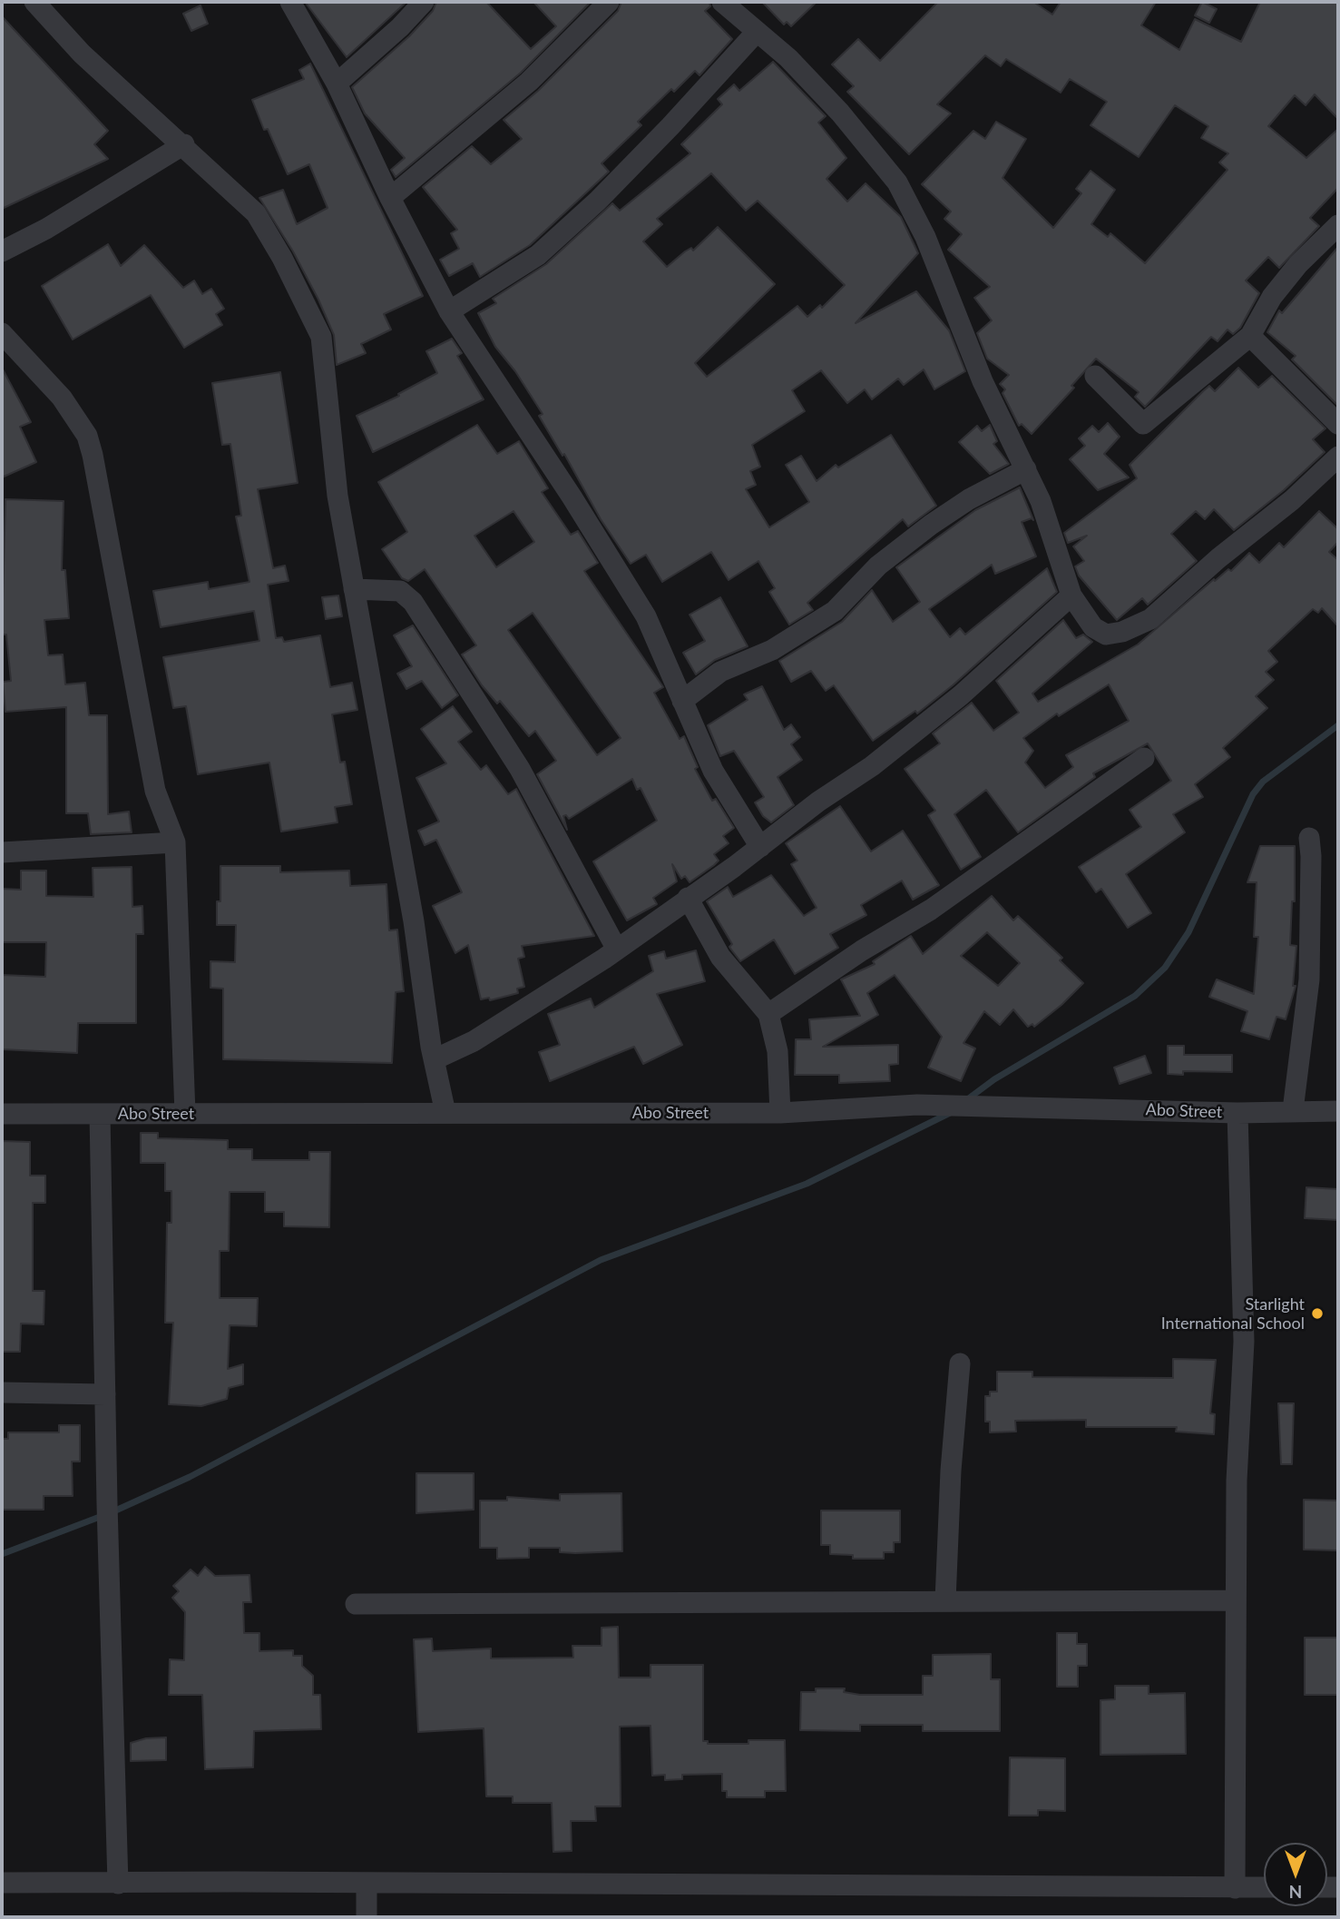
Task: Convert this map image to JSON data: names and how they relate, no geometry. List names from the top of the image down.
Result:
{
  "streets": {
    "street": ["Abo Street"]
  },
  "places": ["Starlight International School"],
  "north": "bottom"
}
